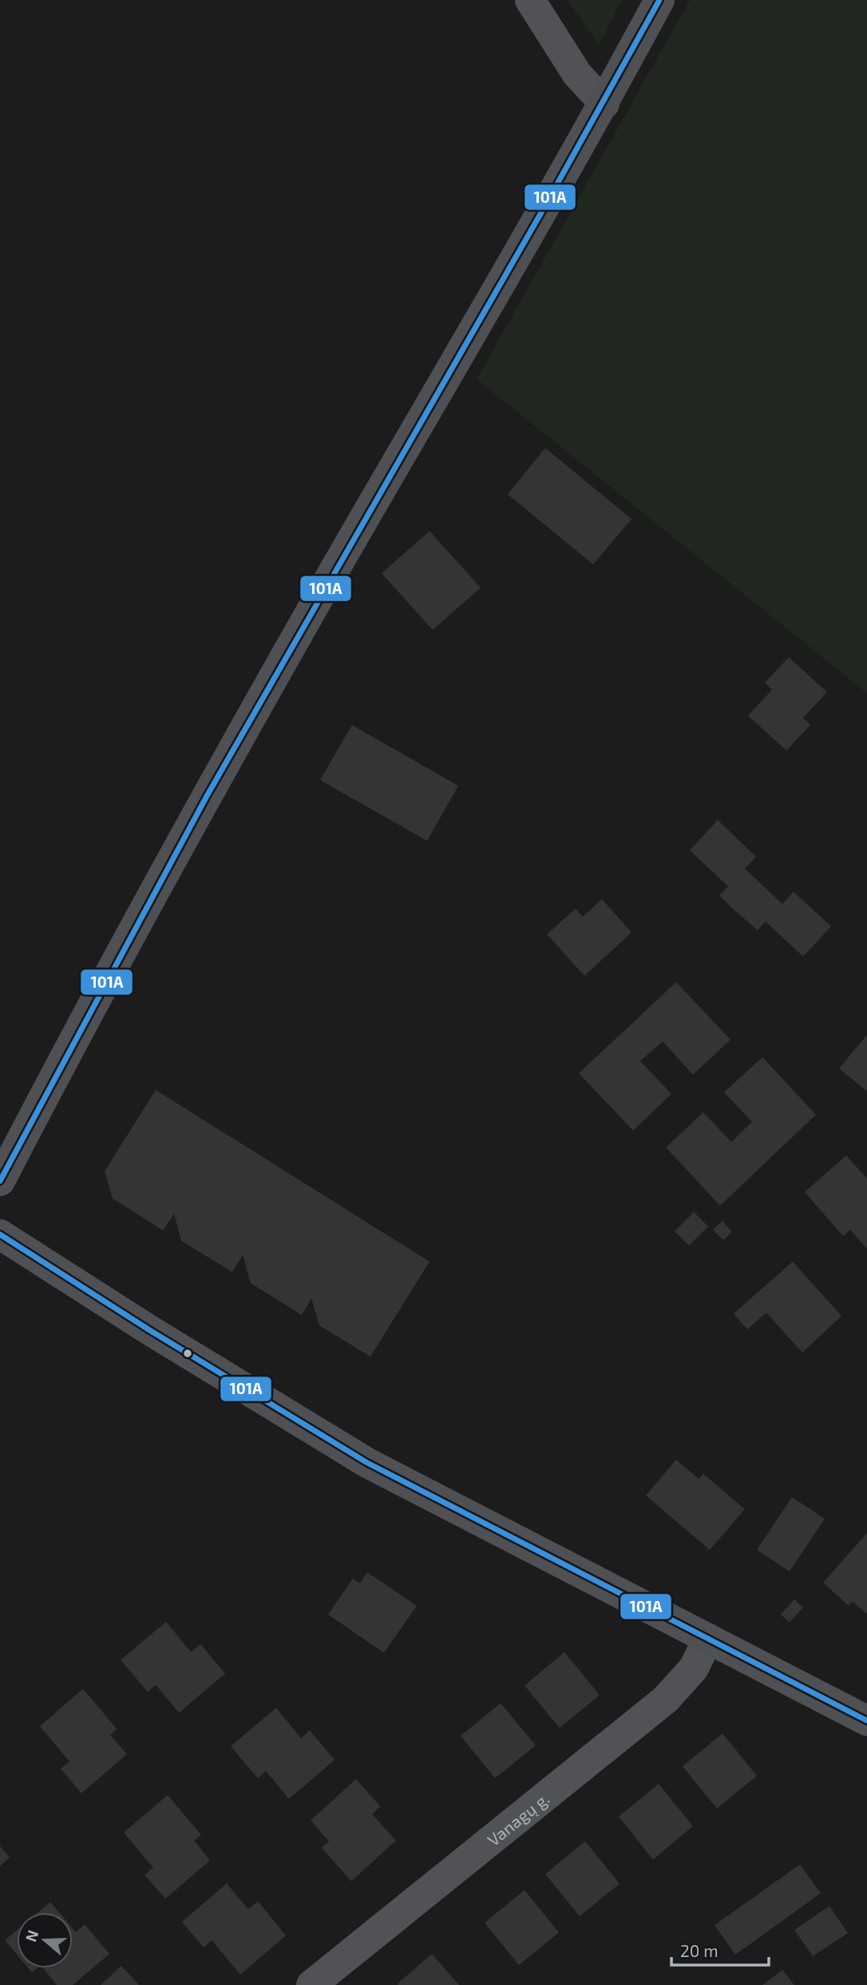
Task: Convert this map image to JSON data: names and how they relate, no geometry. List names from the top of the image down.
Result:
{
  "streets": {
    "street": ["Vanagų g."]
  },
  "lines": ["transit line 101A"],
  "scale_bar": "20 m",
  "north": "left"
}
